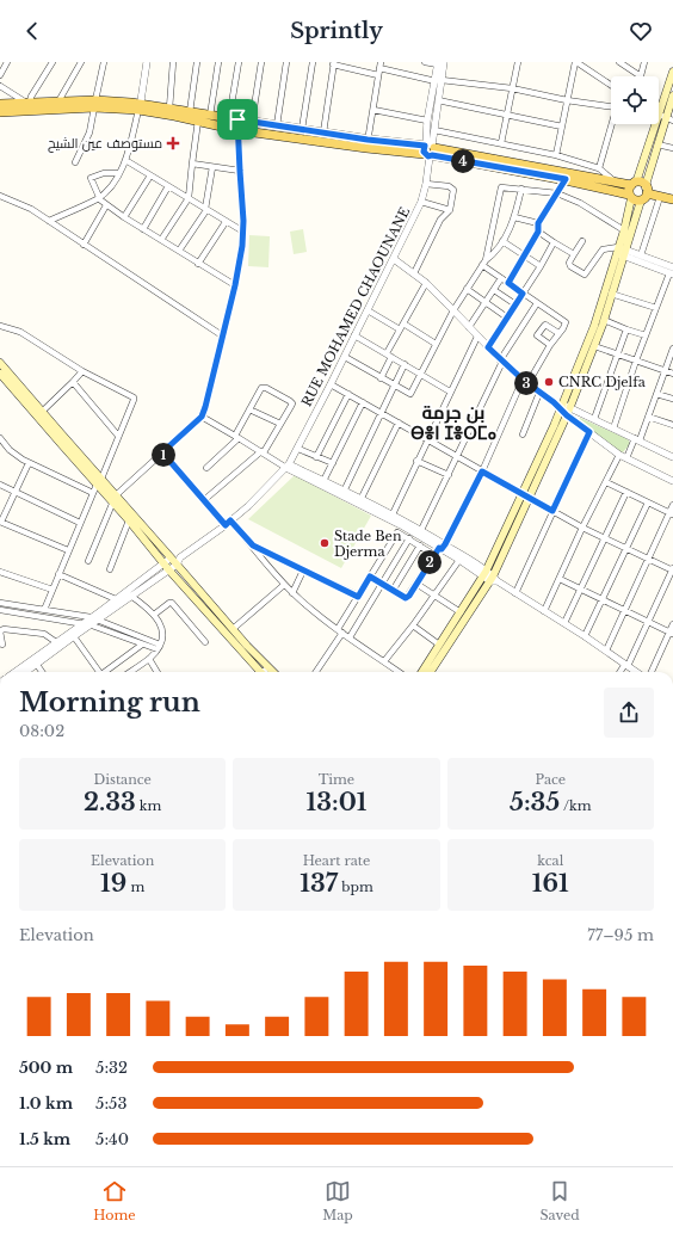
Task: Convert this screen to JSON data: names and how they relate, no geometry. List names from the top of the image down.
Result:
{
  "streets": {
    "street": ["RUE MOHAMED CHAOUNANE"]
  },
  "districts": ["بن جرمة ⴱⴻⵏ ⵊⴻⵔⵎⴰ"],
  "places": {
    "health": ["مستوصف عين الشيح"],
    "other": ["CNRC Djelfa", "Stade Ben Djerma"]
  },
  "page": {
    "header": "Sprintly",
    "pins": [
      "4",
      "3",
      "1",
      "2"
    ],
    "heading": ["Morning run", "08:02"],
    "stats": [
      ["Distance", "2.33 km"],
      ["Time", "13:01"],
      ["Pace", "5:35 /km"],
      ["Elevation", "19 m"],
      ["Heart rate", "137 bpm"],
      ["kcal", "161"]
    ],
    "chart": ["Elevation", "77–95 m"],
    "list": [
      {
        "name": "500 m",
        "note": "5:32"
      },
      {
        "name": "1.0 km",
        "note": "5:53"
      },
      {
        "name": "1.5 km",
        "note": "5:40"
      }
    ],
    "tabs": ["Home", "Map", "Saved"]
  }
}
